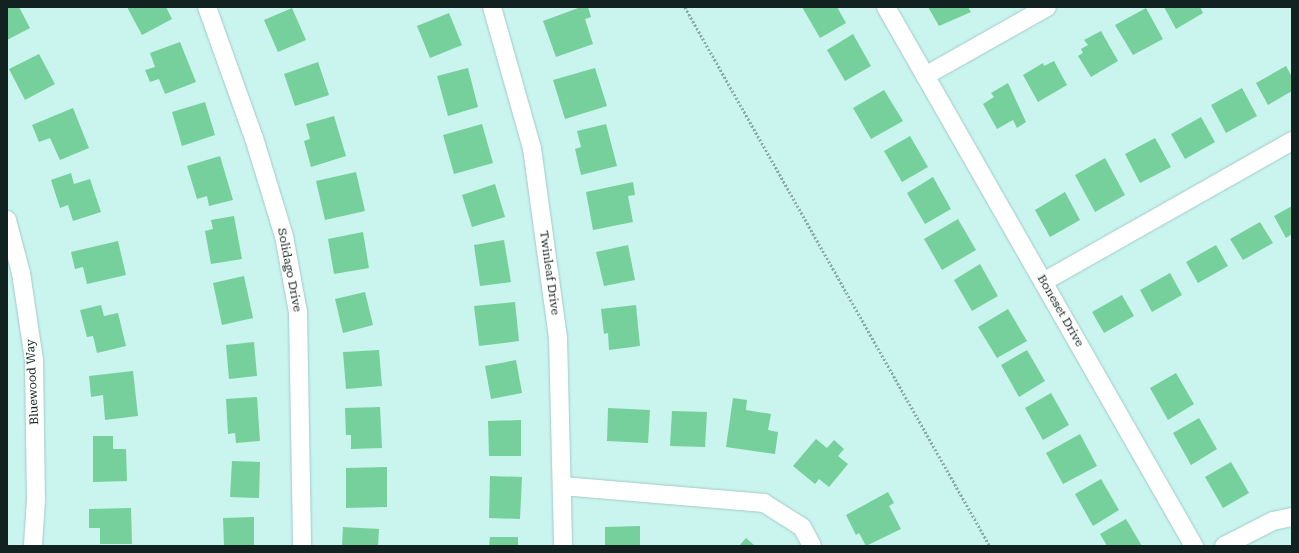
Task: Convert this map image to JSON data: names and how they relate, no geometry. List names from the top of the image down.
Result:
{
  "streets": {
    "street": [
      "Solidago Drive",
      "Twinleaf Drive",
      "Boneset Drive",
      "Bluewood Way"
    ]
  }
}
